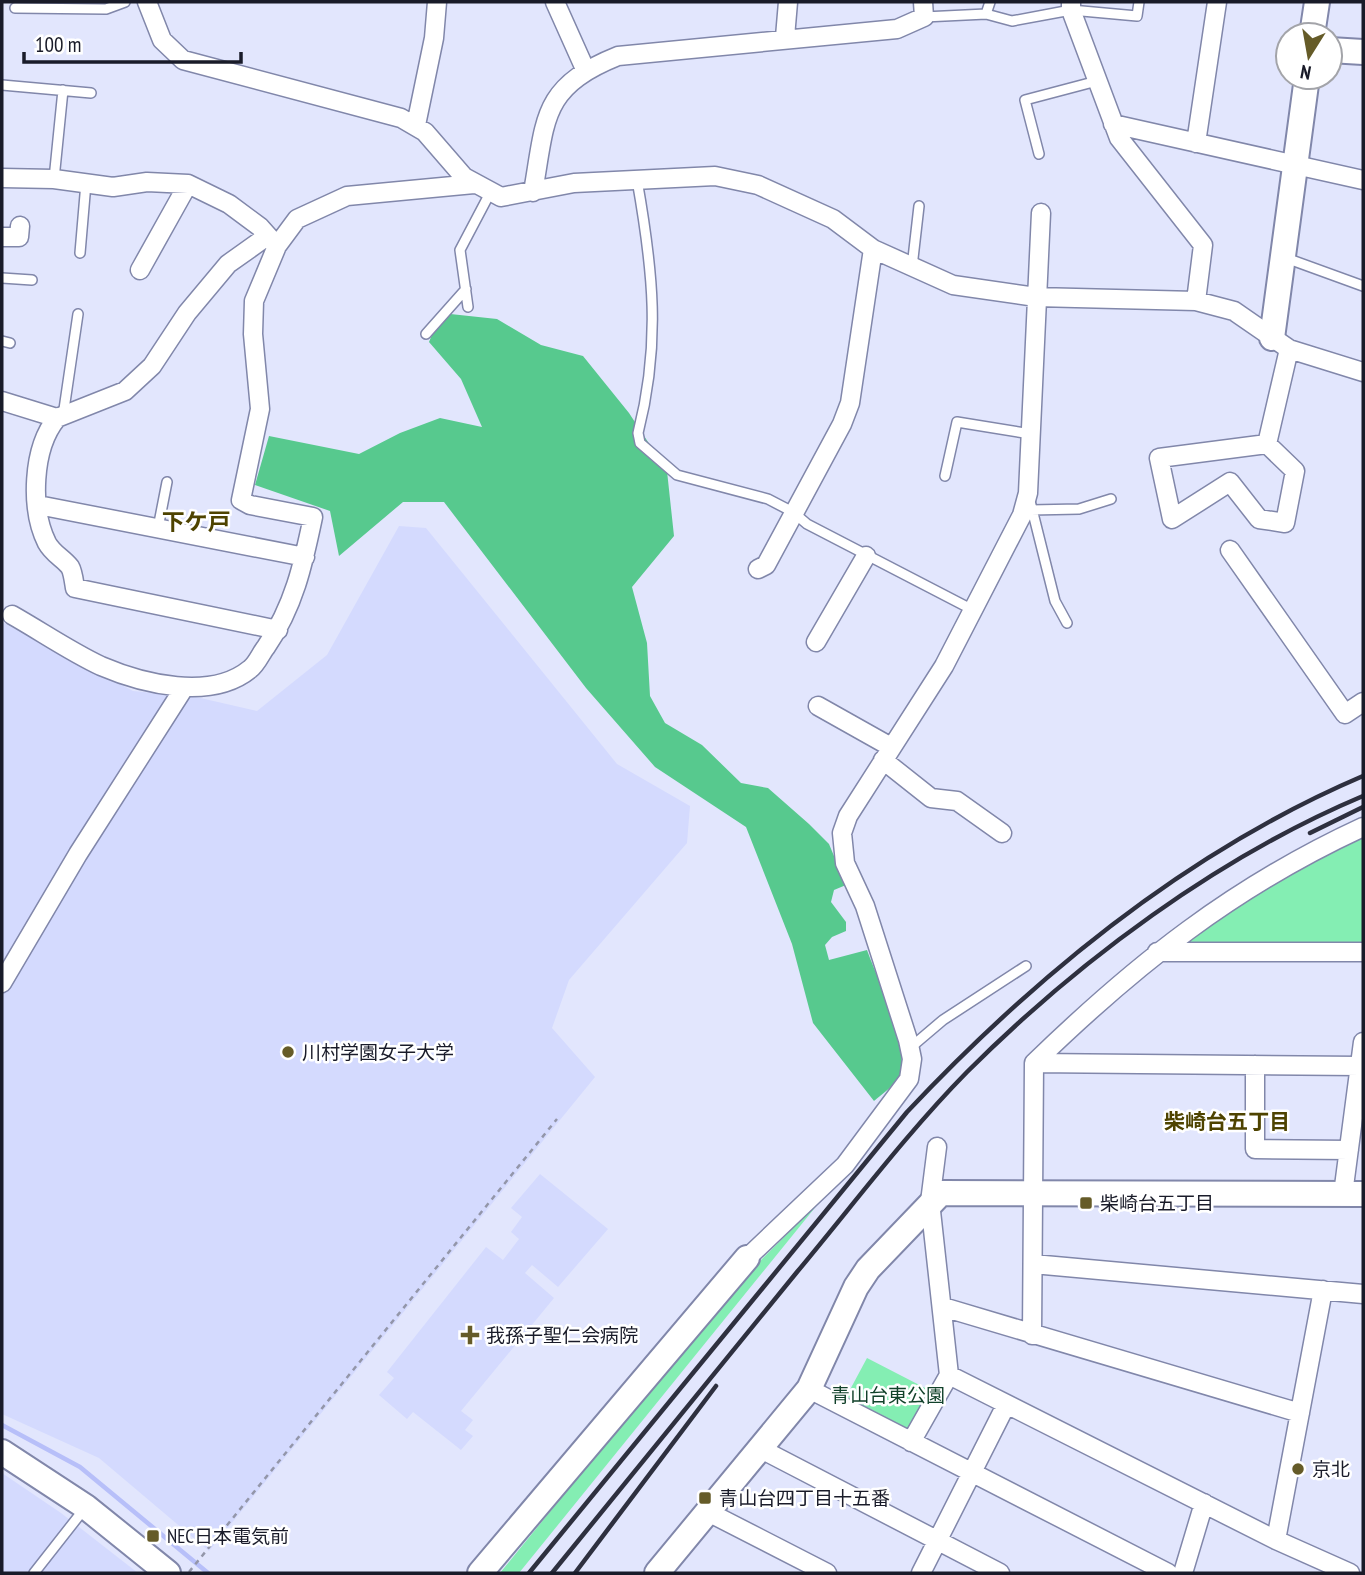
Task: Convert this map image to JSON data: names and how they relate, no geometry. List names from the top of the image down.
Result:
{
  "districts": ["下ケ戸", "柴崎台五丁目"],
  "parks": ["青山台東公園"],
  "places": {
    "other": ["川村学園女子大学", "京北"],
    "transit": ["柴崎台五丁目", "青山台四丁目十五番", "NEC日本電気前"],
    "health": ["我孫子聖仁会病院"]
  },
  "scale_bar": "100 m",
  "north": "bottom"
}
